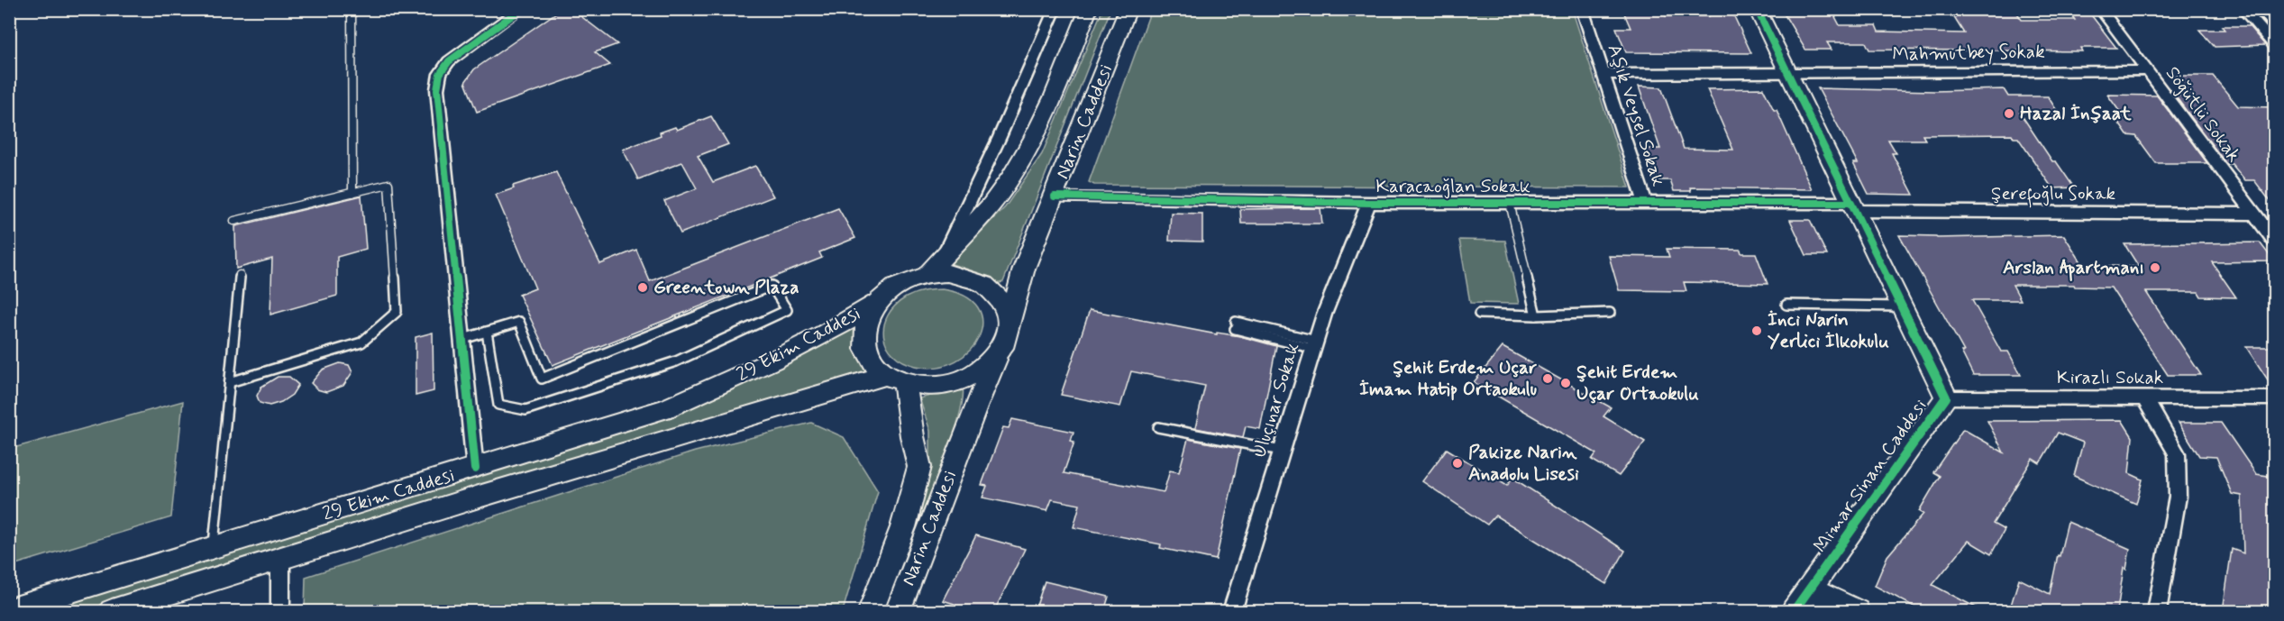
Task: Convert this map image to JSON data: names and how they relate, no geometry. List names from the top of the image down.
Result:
{
  "streets": {
    "main road": ["Narin Caddesi", "29 Ekim Caddesi", "Mimar Sinan Caddesi"],
    "street": [
      "Mahmutbey Sokak",
      "Söğütlü Sokak",
      "Aşık Veysel Sokak",
      "Karacaoğlan Sokak",
      "Şerefoğlu Sokak",
      "Kirazlı Sokak",
      "Uluçınar Sokak"
    ]
  },
  "crossings": [
    ["Mahmutbey Sokak", "Söğütlü Sokak"],
    ["Mahmutbey Sokak", "Aşık Veysel Sokak"],
    ["Mahmutbey Sokak", "Mimar Sinan Caddesi"],
    ["Söğütlü Sokak", "Şerefoğlu Sokak"],
    ["Aşık Veysel Sokak", "Karacaoğlan Sokak"],
    ["Narin Caddesi", "Karacaoğlan Sokak"],
    ["Narin Caddesi", "29 Ekim Caddesi"],
    ["Karacaoğlan Sokak", "Şerefoğlu Sokak"],
    ["Karacaoğlan Sokak", "Uluçınar Sokak"],
    ["Karacaoğlan Sokak", "Mimar Sinan Caddesi"],
    ["Şerefoğlu Sokak", "Mimar Sinan Caddesi"],
    ["Kirazlı Sokak", "Mimar Sinan Caddesi"]
  ],
  "places": [
    "Hazal İnşaat",
    "Arslan Apartmanı",
    "Greentown Plaza",
    "İnci Narin Yerlici İlkokulu",
    "Şehit Erdem Uçar İmam Hatip Ortaokulu",
    "Şehit Erdem Uçar Ortaokulu",
    "Pakize Narin Anadolu Lisesi"
  ]
}
